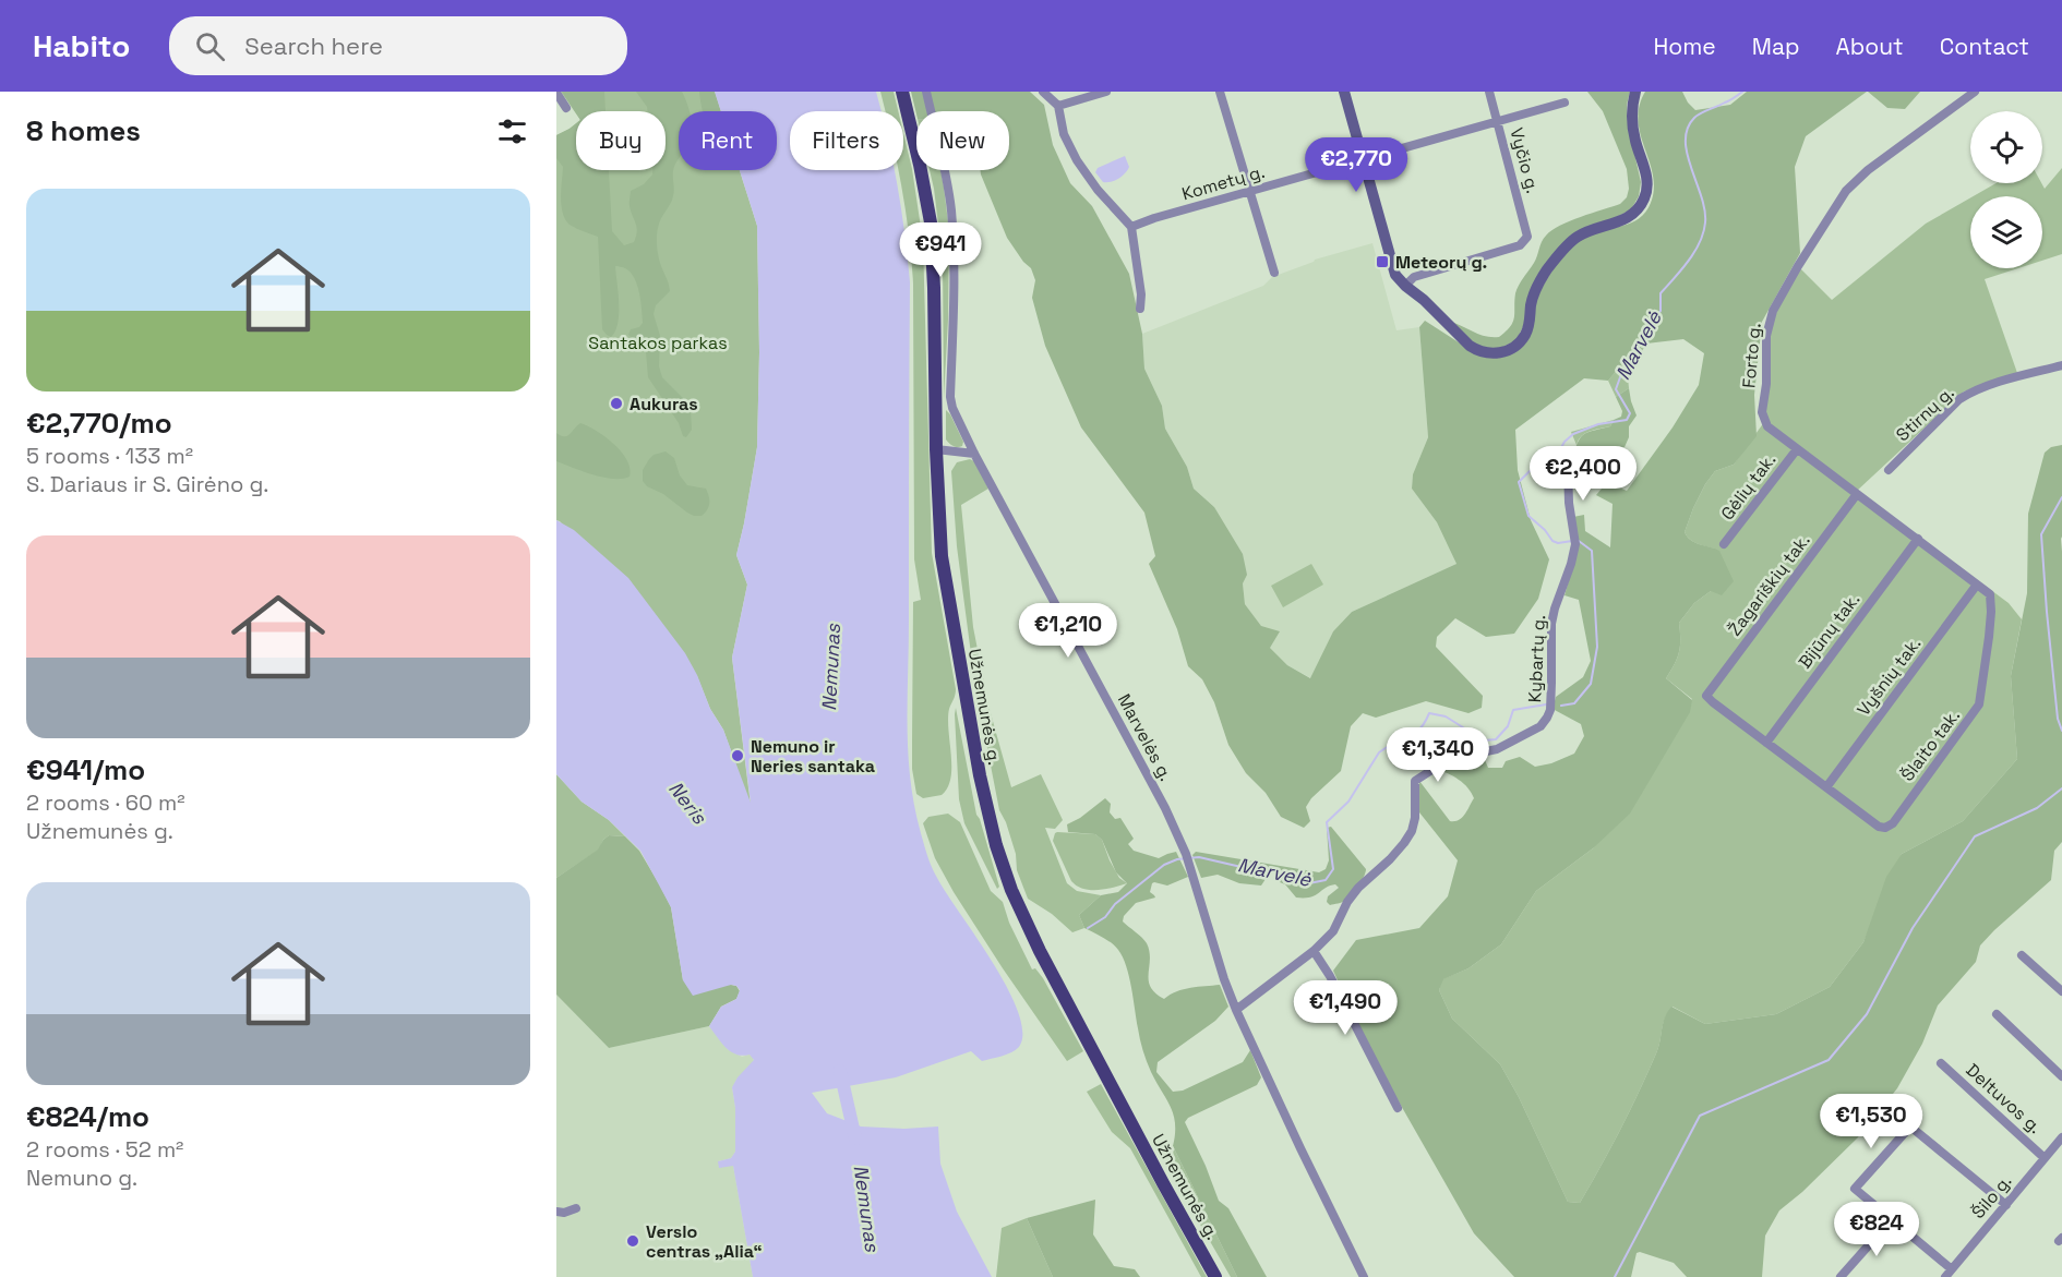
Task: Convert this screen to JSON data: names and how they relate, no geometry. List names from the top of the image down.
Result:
{
  "streets": {
    "main road": ["Užnemunės g."],
    "street": [
      "Vyčio g.",
      "Kometų g.",
      "Forto g.",
      "Stirnų g.",
      "Gėlių tak.",
      "Žagariškių tak.",
      "Bijūnų tak.",
      "Kybartų g.",
      "Vyšnių tak.",
      "Marvelės g.",
      "Šlaito tak.",
      "Deltuvos g.",
      "Šilo g."
    ]
  },
  "crossings": [
    ["Vyčio g.", "Kometų g."],
    ["Forto g.", "Gėlių tak."],
    ["Forto g.", "Žagariškių tak."],
    ["Forto g.", "Bijūnų tak."],
    ["Forto g.", "Vyšnių tak."],
    ["Forto g.", "Šlaito tak."],
    ["Žagariškių tak.", "Bijūnų tak."],
    ["Kybartų g.", "Marvelės g."],
    ["Vyšnių tak.", "Šlaito tak."],
    ["Deltuvos g.", "Šilo g."]
  ],
  "water": ["Marvelė", "Nemunas", "Neris"],
  "parks": ["Santakos parkas"],
  "places": {
    "transit": ["Meteorų g."],
    "other": ["Aukuras", "Nemuno ir Neries santaka", "Verslo centras „Alia“"]
  },
  "page": {
    "header": "Habito",
    "search": "Search here",
    "nav": [
      "Home",
      "Map",
      "About",
      "Contact"
    ],
    "heading": "8 homes",
    "chip": [
      "Buy",
      "Rent",
      "Filters",
      "New"
    ],
    "price": [
      "€2,770",
      "€941",
      "€2,400",
      "€1,210",
      "€1,340",
      "€1,490",
      "€1,530",
      "€824"
    ],
    "list": [
      {
        "name": "€2,770/mo",
        "note": "5 rooms · 133 m² · S. Dariaus ir S. Girėno g."
      },
      {
        "name": "€941/mo",
        "note": "2 rooms · 60 m² · Užnemunės g."
      },
      {
        "name": "€824/mo",
        "note": "2 rooms · 52 m² · Nemuno g."
      }
    ]
  }
}
